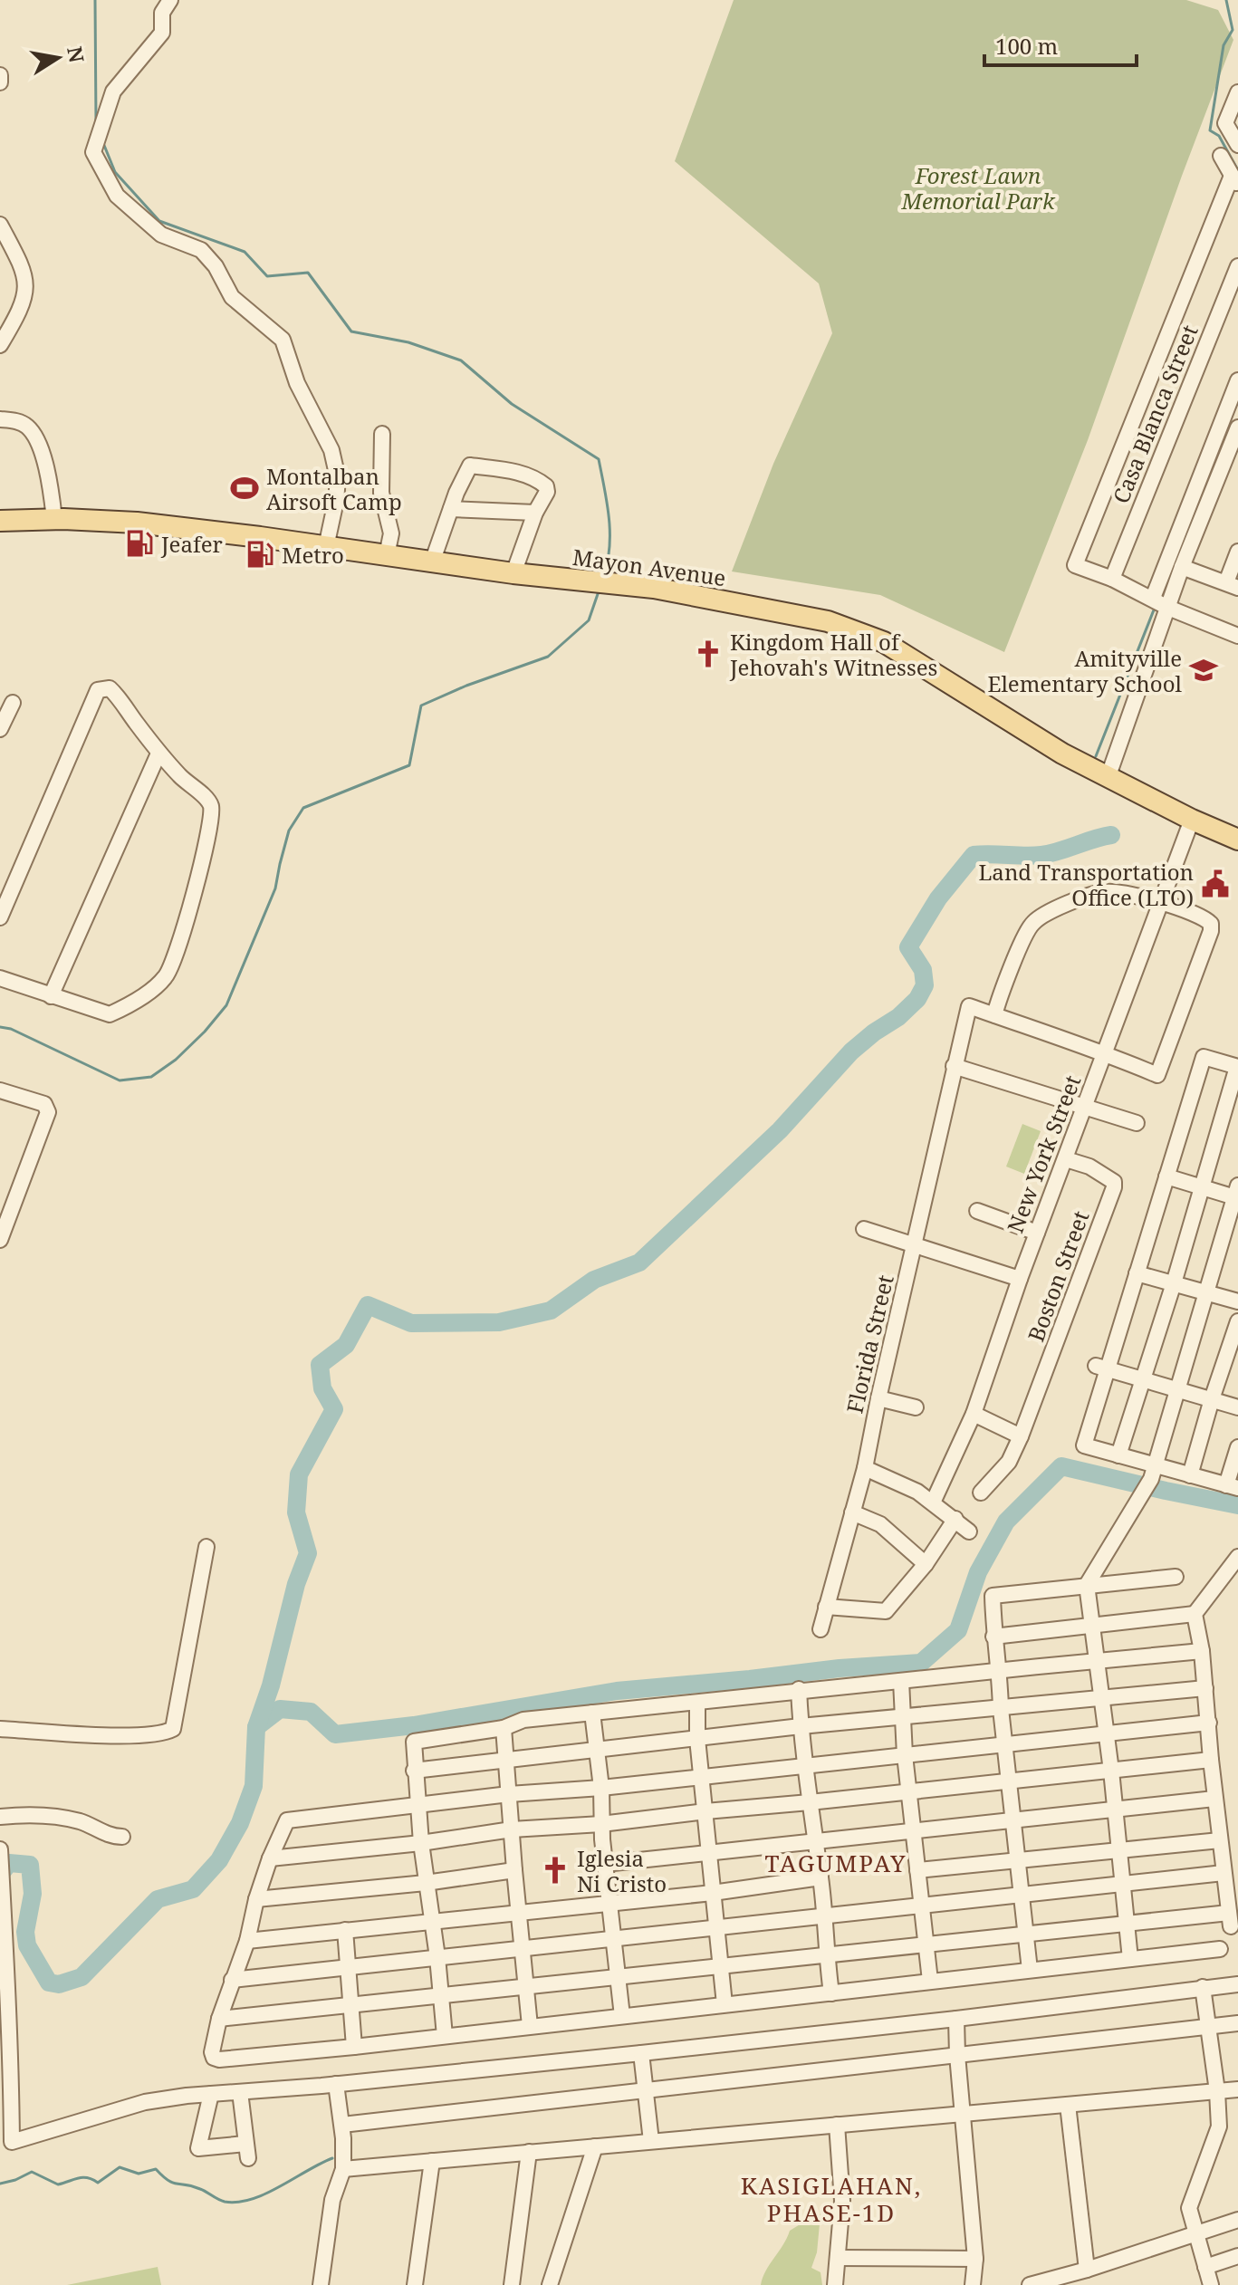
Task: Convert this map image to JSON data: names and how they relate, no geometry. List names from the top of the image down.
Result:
{
  "streets": {
    "main road": ["Mayon Avenue"],
    "street": [
      "Casa Blanca Street",
      "New York Street",
      "Boston Street",
      "Florida Street"
    ]
  },
  "crossings": [
    ["Mayon Avenue", "New York Street"],
    ["New York Street", "Boston Street"]
  ],
  "districts": ["TAGUMPAY", "KASIGLAHAN, PHASE-1D"],
  "parks": ["Forest Lawn Memorial Park"],
  "places": {
    "sports": ["Montalban Airsoft Camp"],
    "fuel station": ["Jeafer", "Metro"],
    "church": ["Kingdom Hall of Jehovah's Witnesses", "Iglesia Ni Cristo"],
    "school or university": ["Amityville Elementary School"],
    "public building": ["Land Transportation Office (LTO)"]
  },
  "scale_bar": "100 m",
  "north": "right"
}
